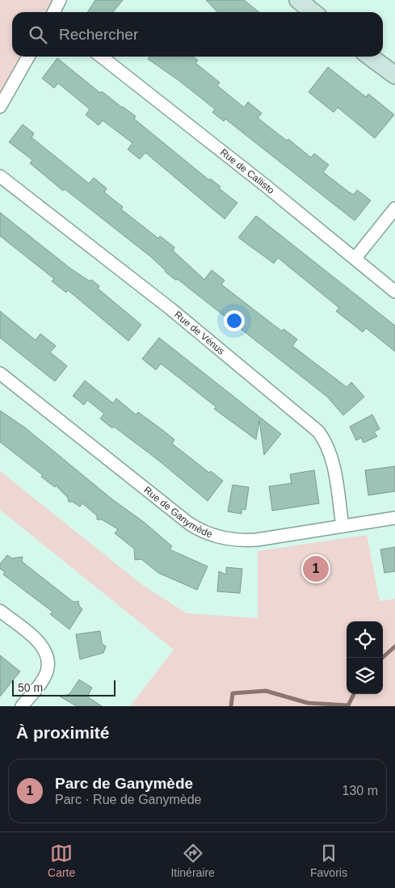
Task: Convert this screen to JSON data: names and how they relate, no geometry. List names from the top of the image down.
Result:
{
  "streets": {
    "street": ["Rue de Callisto", "Rue de Vénus", "Rue de Ganymède"]
  },
  "crossings": [
    ["Rue de Vénus", "Rue de Ganymède"]
  ],
  "scale_bar": "50 m",
  "page": {
    "search": "Rechercher",
    "pins": "1",
    "scale": "50 m",
    "heading": "À proximité",
    "list": [
      {
        "mark": "1",
        "name": "Parc de Ganymède",
        "note": "Parc · Rue de Ganymède",
        "value": "130 m"
      }
    ],
    "nav": ["Carte", "Itinéraire", "Favoris"]
  }
}
